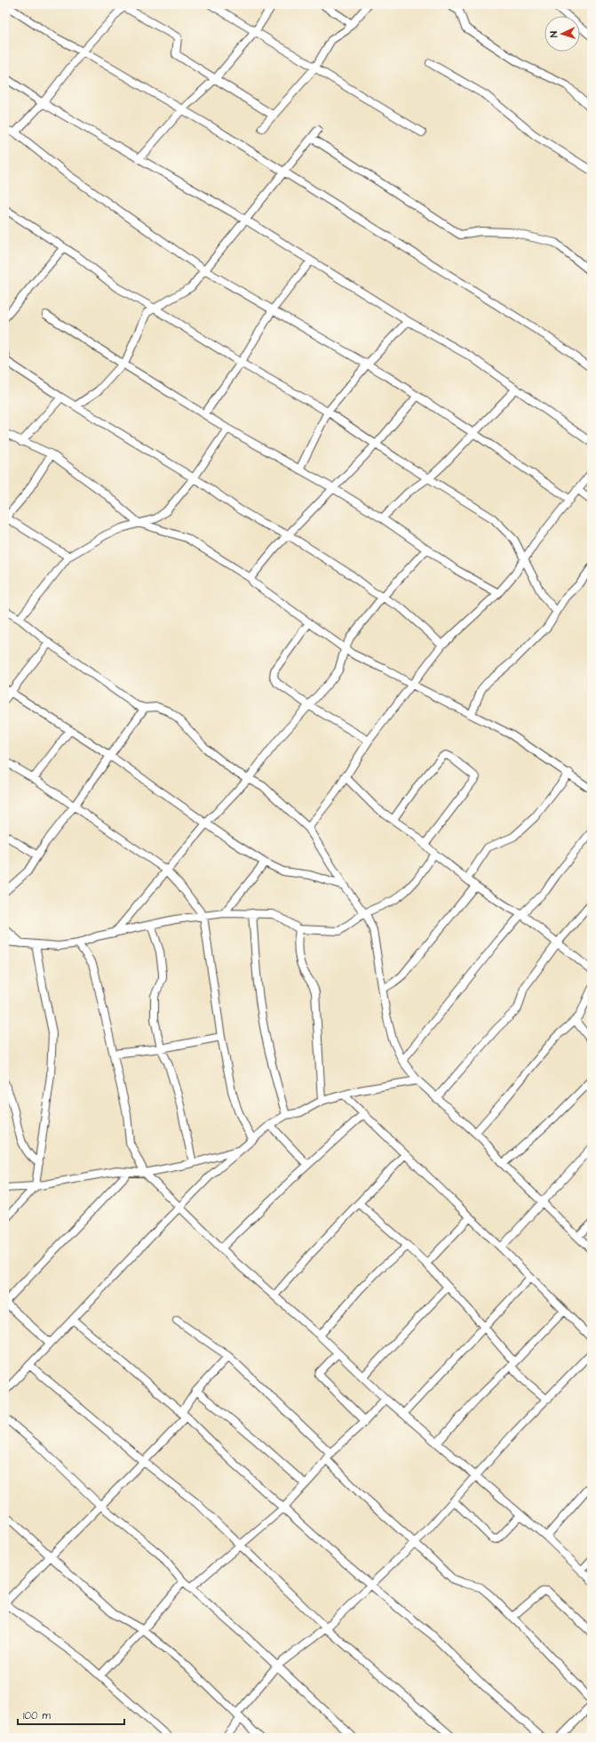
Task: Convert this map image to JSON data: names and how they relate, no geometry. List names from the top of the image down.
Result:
{
  "scale_bar": "100 m",
  "north": "left"
}
